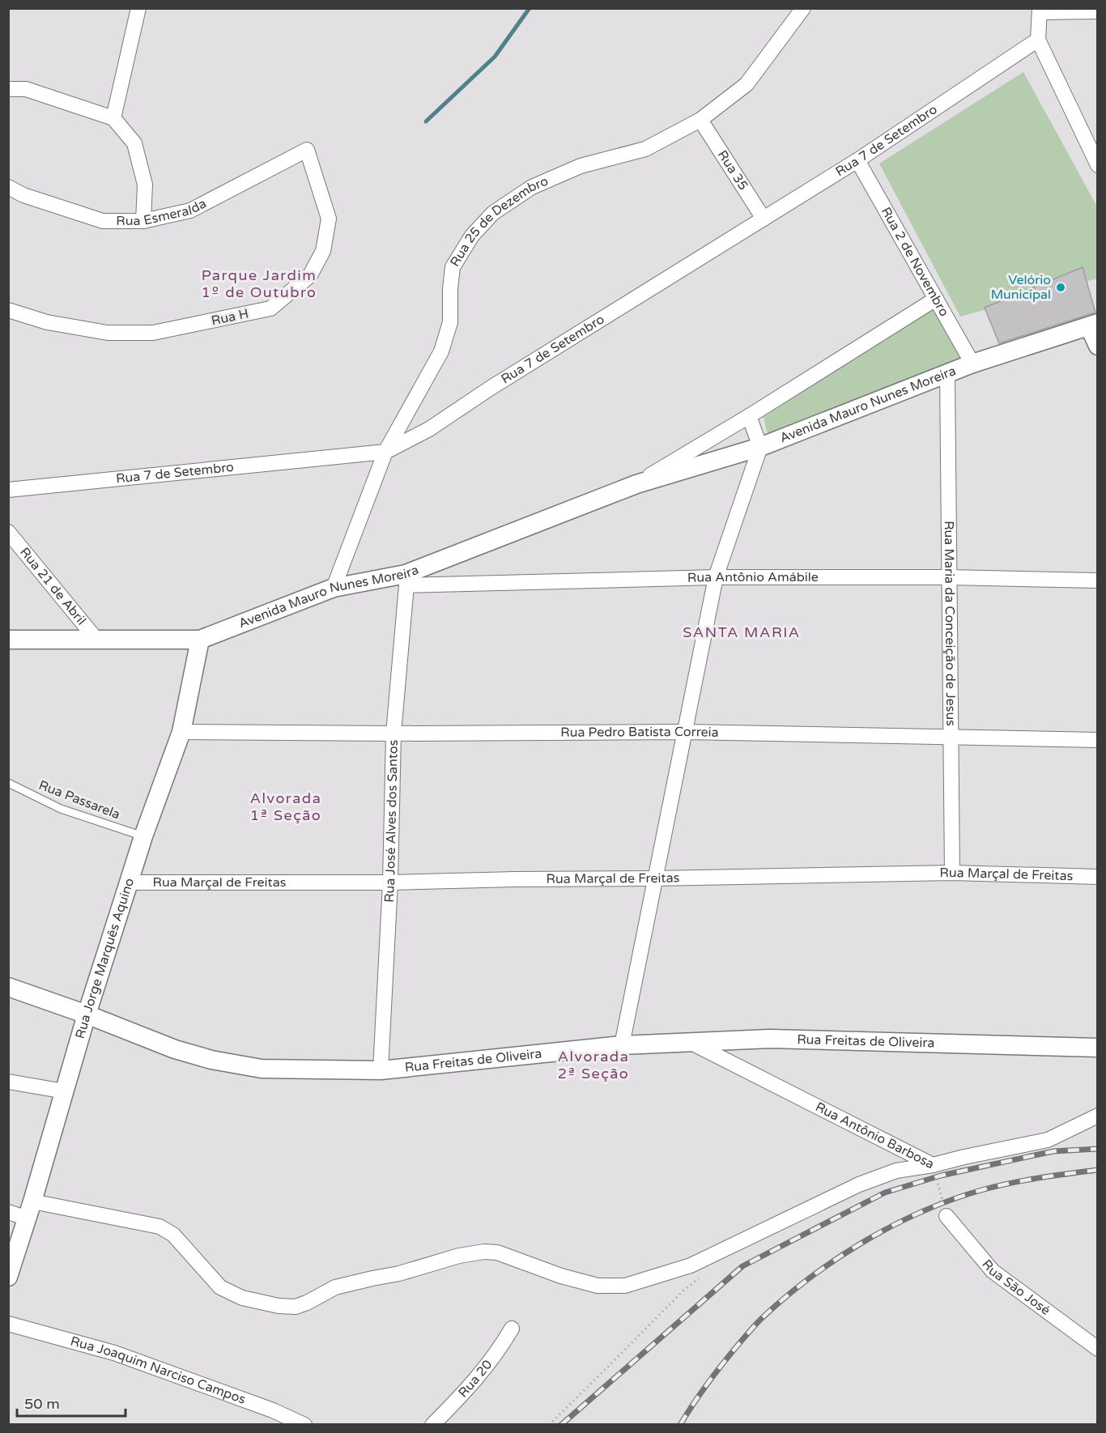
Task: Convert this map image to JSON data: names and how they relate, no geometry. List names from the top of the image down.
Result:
{
  "streets": {
    "street": [
      "Rua 7 de Setembro",
      "Rua 35",
      "Rua Esmeralda",
      "Rua 25 de Dezembro",
      "Rua 2 de Novembro",
      "Rua H",
      "Avenida Mauro Nunes Moreira",
      "Rua Antônio Amábile",
      "Rua 21 de Abril",
      "Rua Maria da Conceição de Jesus",
      "Rua Pedro Batista Correia",
      "Rua José Alves dos Santos",
      "Rua Marçal de Freitas",
      "Rua Jorge Marquês Aquino",
      "Rua Freitas de Oliveira",
      "Rua Antônio Barbosa",
      "Rua São José",
      "Rua Joaquim Narciso Campos",
      "Rua 20"
    ],
    "lane": ["Rua Passarela"]
  },
  "crossings": [
    ["Rua 7 de Setembro", "Rua 35"],
    ["Rua 7 de Setembro", "Rua 25 de Dezembro"],
    ["Rua 7 de Setembro", "Rua 2 de Novembro"],
    ["Rua 35", "Rua 25 de Dezembro"],
    ["Rua Esmeralda", "Rua H"],
    ["Rua 25 de Dezembro", "Avenida Mauro Nunes Moreira"],
    ["Rua 2 de Novembro", "Avenida Mauro Nunes Moreira"],
    ["Avenida Mauro Nunes Moreira", "Rua Antônio Amábile"],
    ["Avenida Mauro Nunes Moreira", "Rua 21 de Abril"],
    ["Avenida Mauro Nunes Moreira", "Rua Maria da Conceição de Jesus"],
    ["Avenida Mauro Nunes Moreira", "Rua José Alves dos Santos"],
    ["Avenida Mauro Nunes Moreira", "Rua Jorge Marquês Aquino"],
    ["Rua Antônio Amábile", "Rua Maria da Conceição de Jesus"],
    ["Rua Antônio Amábile", "Rua José Alves dos Santos"],
    ["Rua Maria da Conceição de Jesus", "Rua Pedro Batista Correia"],
    ["Rua Maria da Conceição de Jesus", "Rua Marçal de Freitas"],
    ["Rua Pedro Batista Correia", "Rua José Alves dos Santos"],
    ["Rua Pedro Batista Correia", "Rua Jorge Marquês Aquino"],
    ["Rua Passarela", "Rua Jorge Marquês Aquino"],
    ["Rua José Alves dos Santos", "Rua Marçal de Freitas"],
    ["Rua José Alves dos Santos", "Rua Freitas de Oliveira"],
    ["Rua Marçal de Freitas", "Rua Jorge Marquês Aquino"],
    ["Rua Jorge Marquês Aquino", "Rua Freitas de Oliveira"],
    ["Rua Freitas de Oliveira", "Rua Antônio Barbosa"]
  ],
  "districts": [
    "Parque Jardim 1º de Outubro",
    "SANTA MARIA",
    "Alvorada 1ª Seção",
    "Alvorada 2ª Seção"
  ],
  "places": ["Velório Municipal"],
  "scale_bar": "50 m"
}
